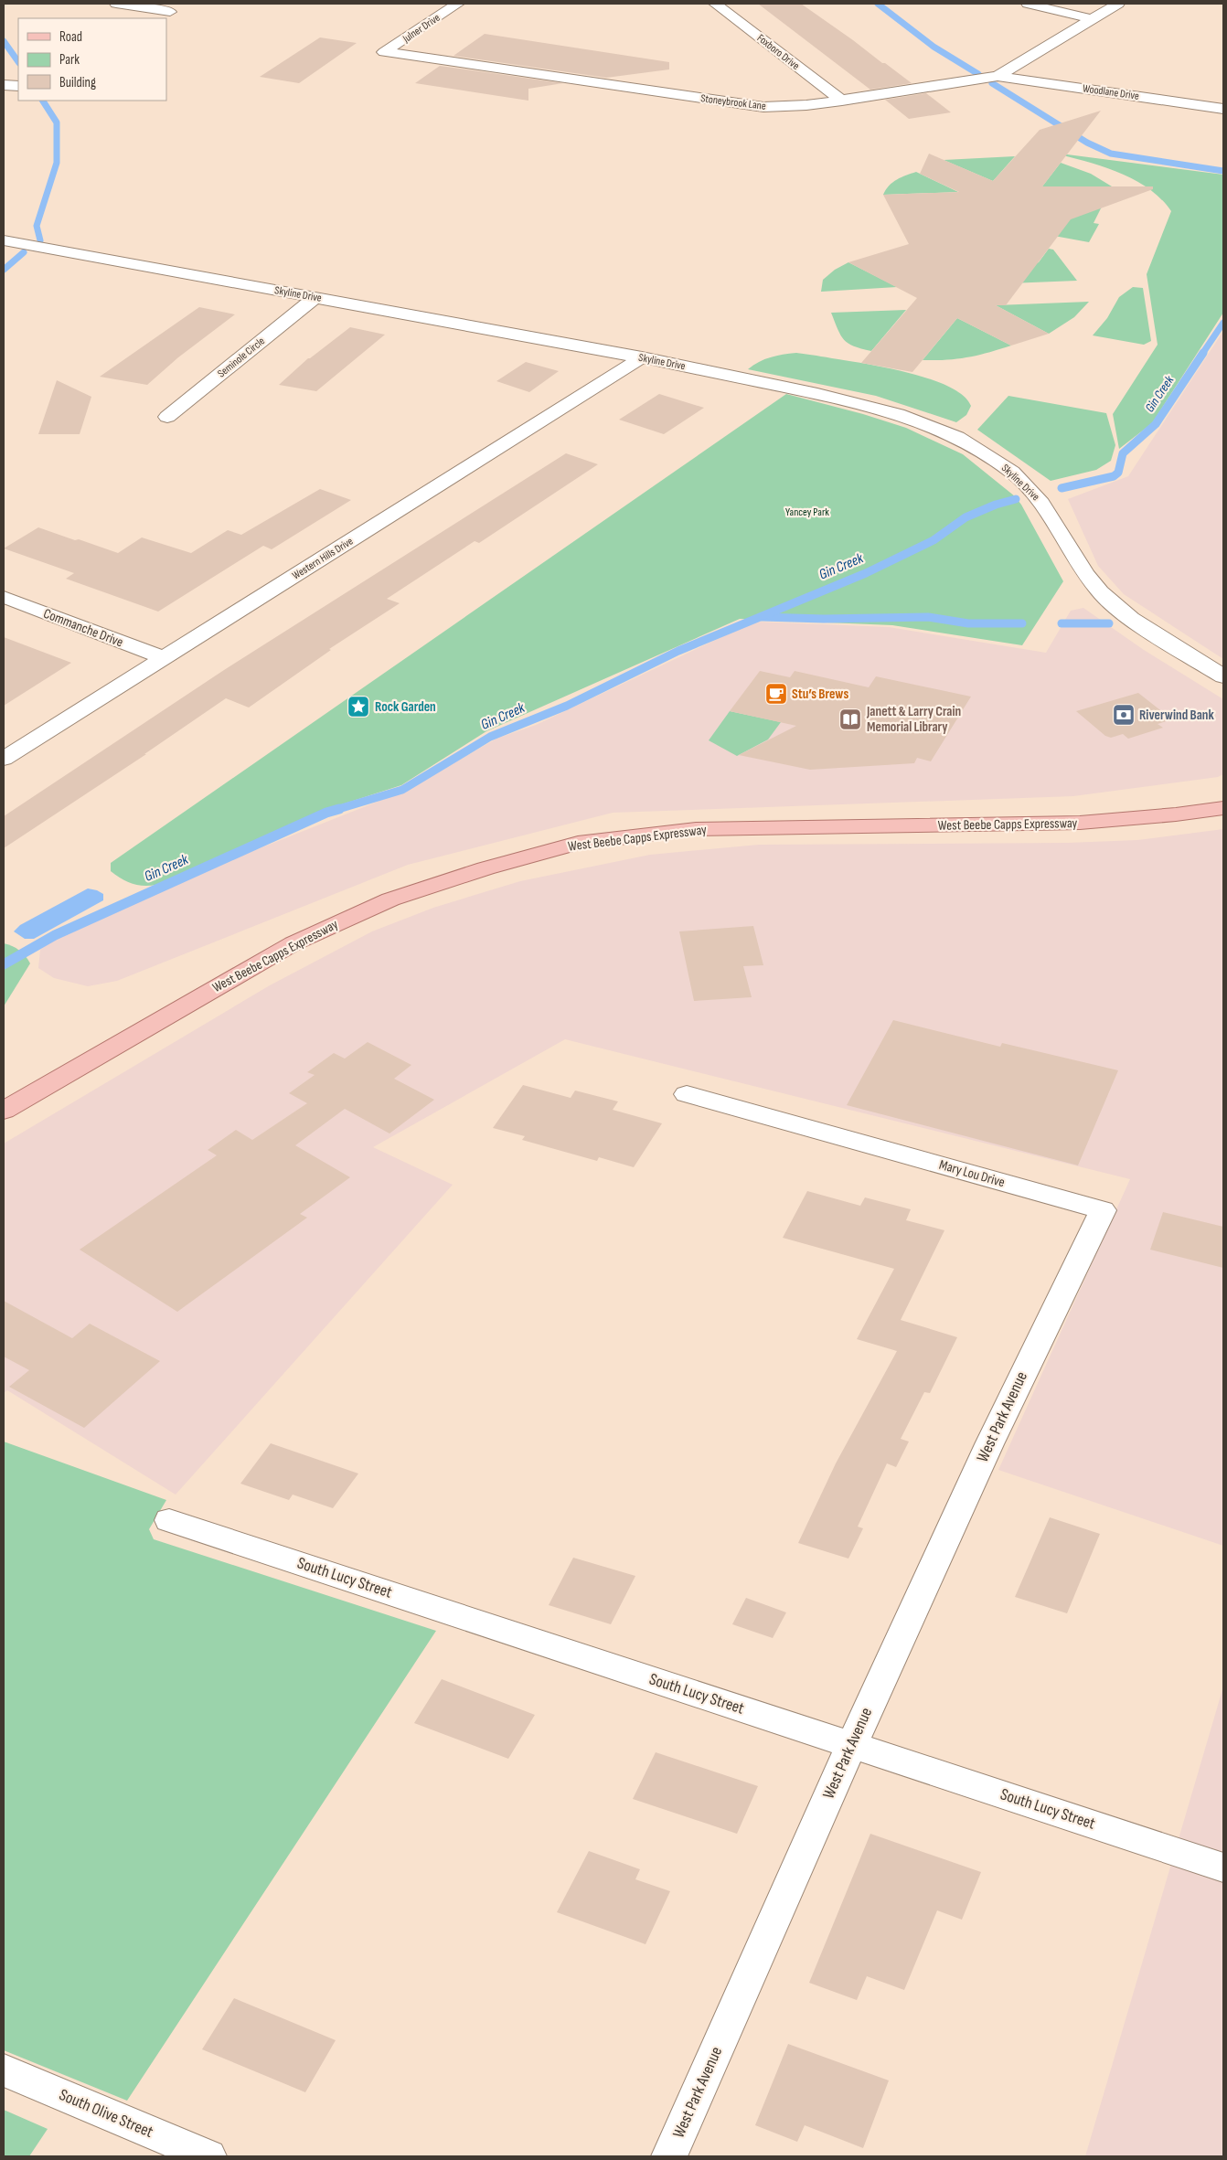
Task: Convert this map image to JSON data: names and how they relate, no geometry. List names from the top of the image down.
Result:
{
  "streets": {
    "main road": ["West Beebe Capps Expressway"],
    "street": [
      "Julner Drive",
      "Foxboro Drive",
      "Woodlane Drive",
      "Stoneybrook Lane",
      "Skyline Drive",
      "Seminole Circle",
      "Western Hills Drive",
      "Commanche Drive",
      "Mary Lou Drive",
      "West Park Avenue",
      "South Lucy Street",
      "South Olive Street"
    ]
  },
  "crossings": [
    ["Julner Drive", "Stoneybrook Lane"],
    ["Foxboro Drive", "Stoneybrook Lane"],
    ["Woodlane Drive", "Stoneybrook Lane"],
    ["Skyline Drive", "Seminole Circle"],
    ["Skyline Drive", "Western Hills Drive"],
    ["Western Hills Drive", "Commanche Drive"],
    ["Mary Lou Drive", "West Park Avenue"],
    ["West Park Avenue", "South Lucy Street"]
  ],
  "water": ["Gin Creek"],
  "parks": ["Yancey Park"],
  "places": {
    "cafe": ["Stu’s Brews"],
    "place": ["Rock Garden"],
    "bank": ["Riverwind Bank"],
    "library": ["Janett & Larry Crain Memorial Library"]
  },
  "legend": ["Road", "Park", "Building"]
}
